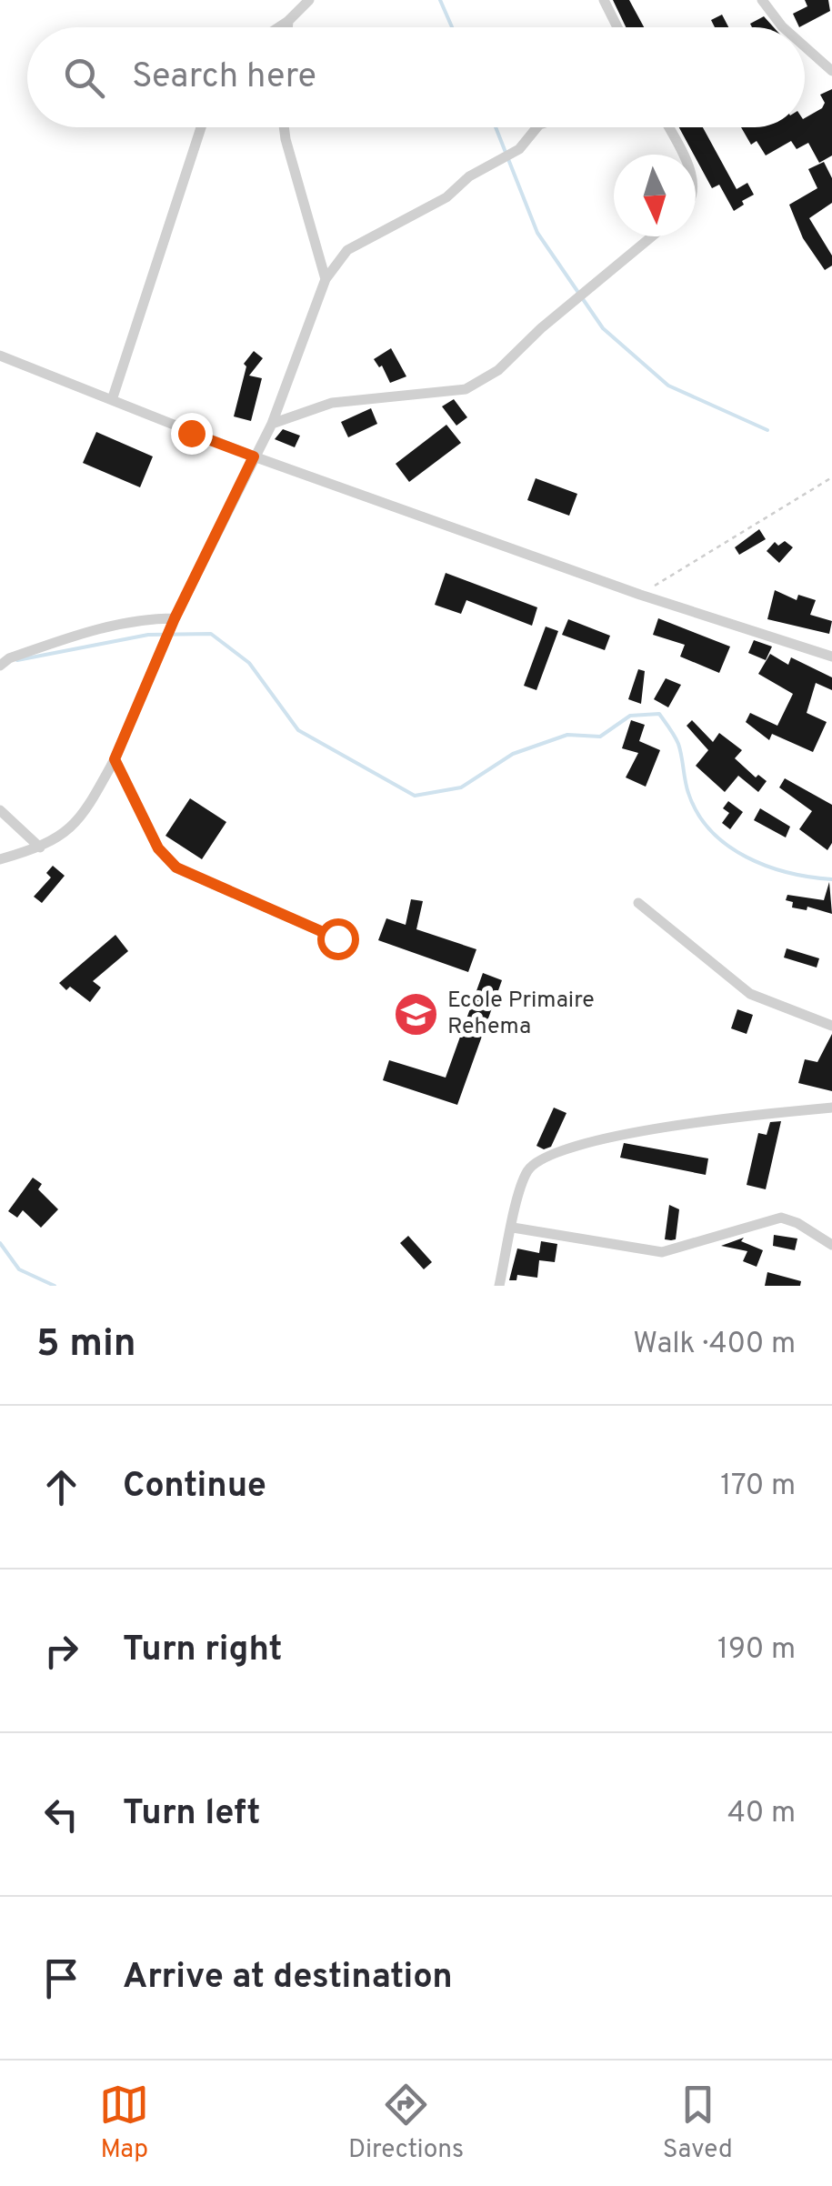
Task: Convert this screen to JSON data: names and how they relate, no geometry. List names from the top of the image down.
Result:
{
  "places": {
    "school or university": ["Ecole Primaire Rehema"]
  },
  "north": "bottom",
  "page": {
    "search": "Search here",
    "heading": ["5 min", "Walk · 400 m"],
    "list": [
      ["Continue", "170 m"],
      ["Turn right", "190 m"],
      ["Turn left", "40 m"],
      "Arrive at destination"
    ],
    "nav": ["Map", "Directions", "Saved"]
  }
}
